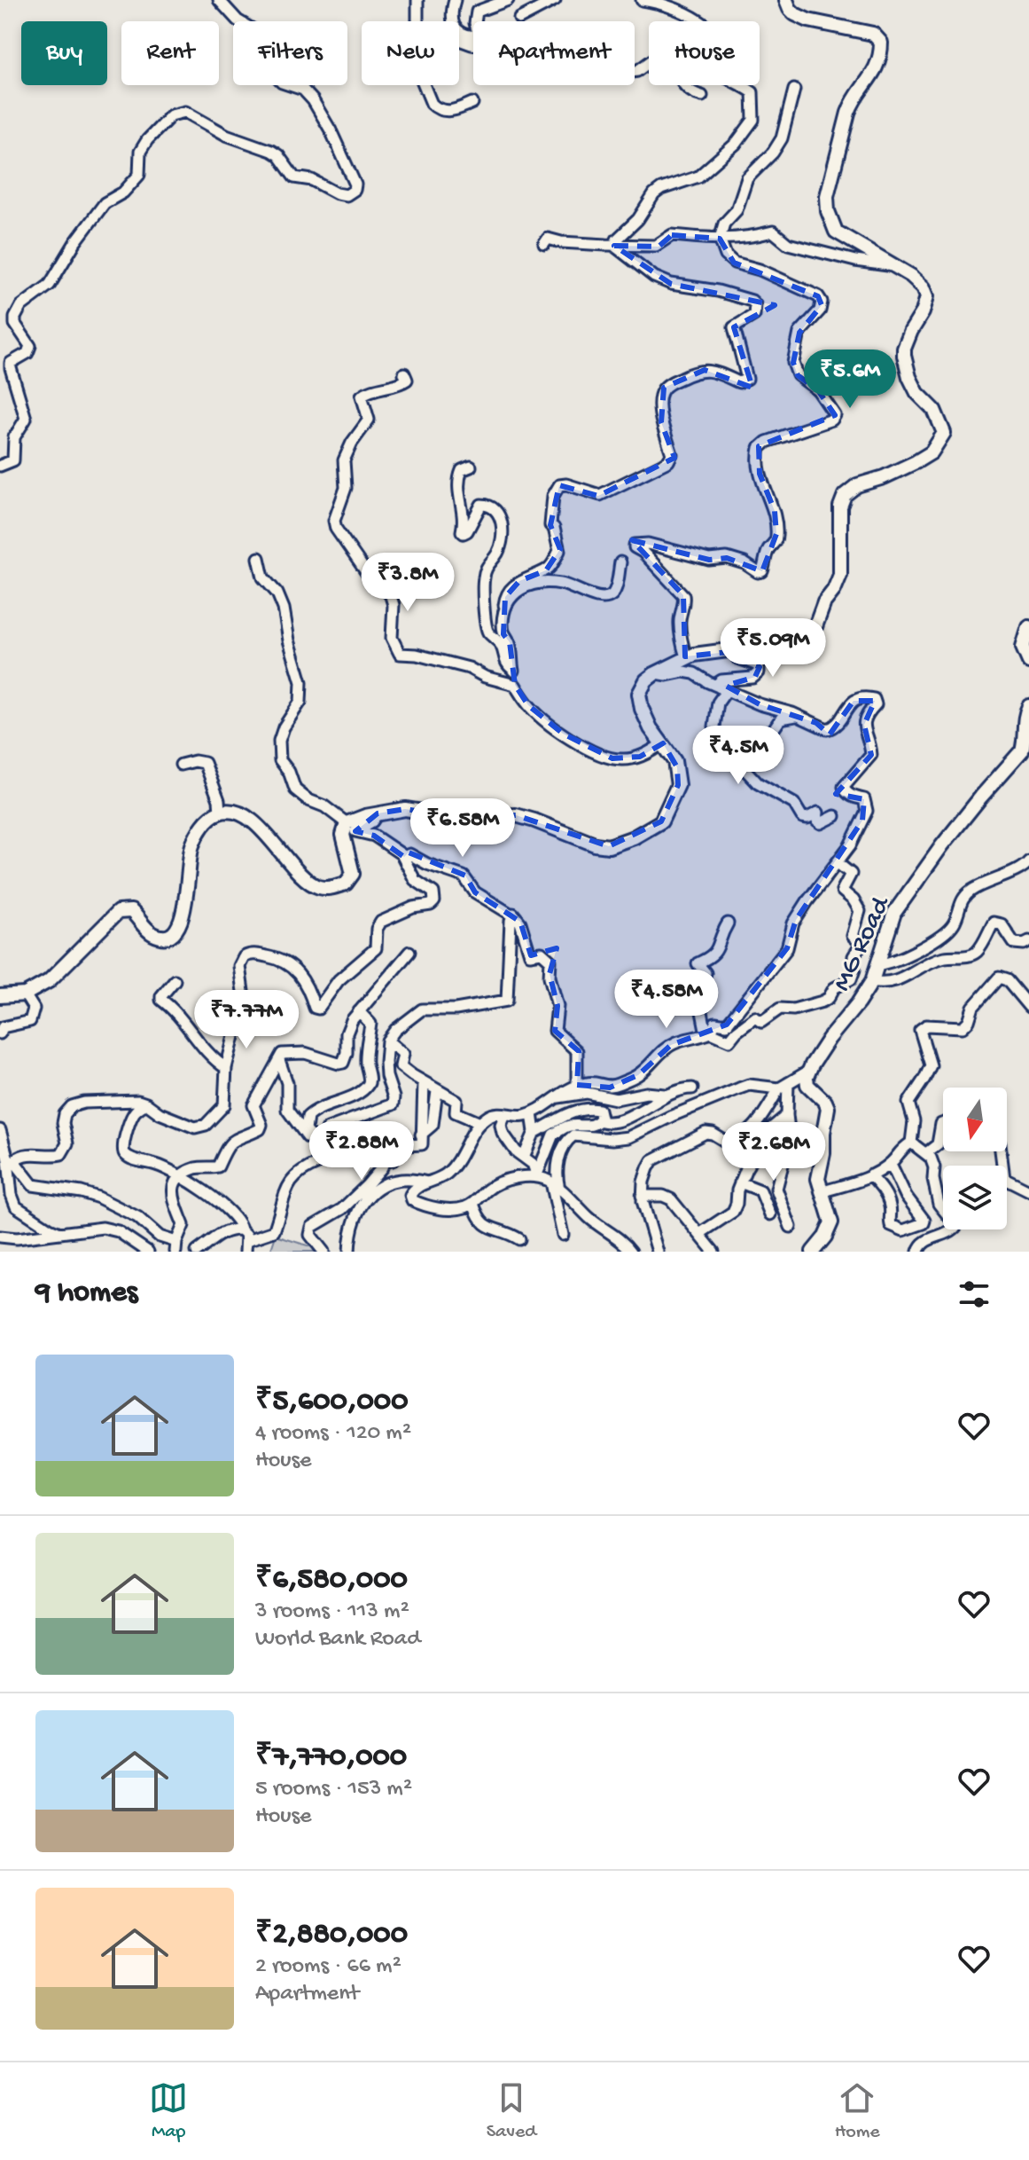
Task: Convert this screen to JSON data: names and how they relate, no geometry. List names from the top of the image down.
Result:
{
  "streets": {
    "main road": ["MG Road"]
  },
  "north": "bottom",
  "page": {
    "chip": [
      "Buy",
      "Rent",
      "Filters",
      "New",
      "Apartment",
      "House"
    ],
    "price": [
      "₹5.6M",
      "₹3.8M",
      "₹5.09M",
      "₹4.5M",
      "₹6.58M",
      "₹4.58M",
      "₹7.77M",
      "₹2.88M",
      "₹2.68M"
    ],
    "heading": "9 homes",
    "list": [
      {
        "name": "₹5,600,000",
        "note": "4 rooms · 120 m² · House"
      },
      {
        "name": "₹6,580,000",
        "note": "3 rooms · 113 m² · World Bank Road"
      },
      {
        "name": "₹7,770,000",
        "note": "5 rooms · 153 m² · House"
      },
      {
        "name": "₹2,880,000",
        "note": "2 rooms · 66 m² · Apartment"
      }
    ],
    "tabs": ["Map", "Saved", "Home"]
  }
}
